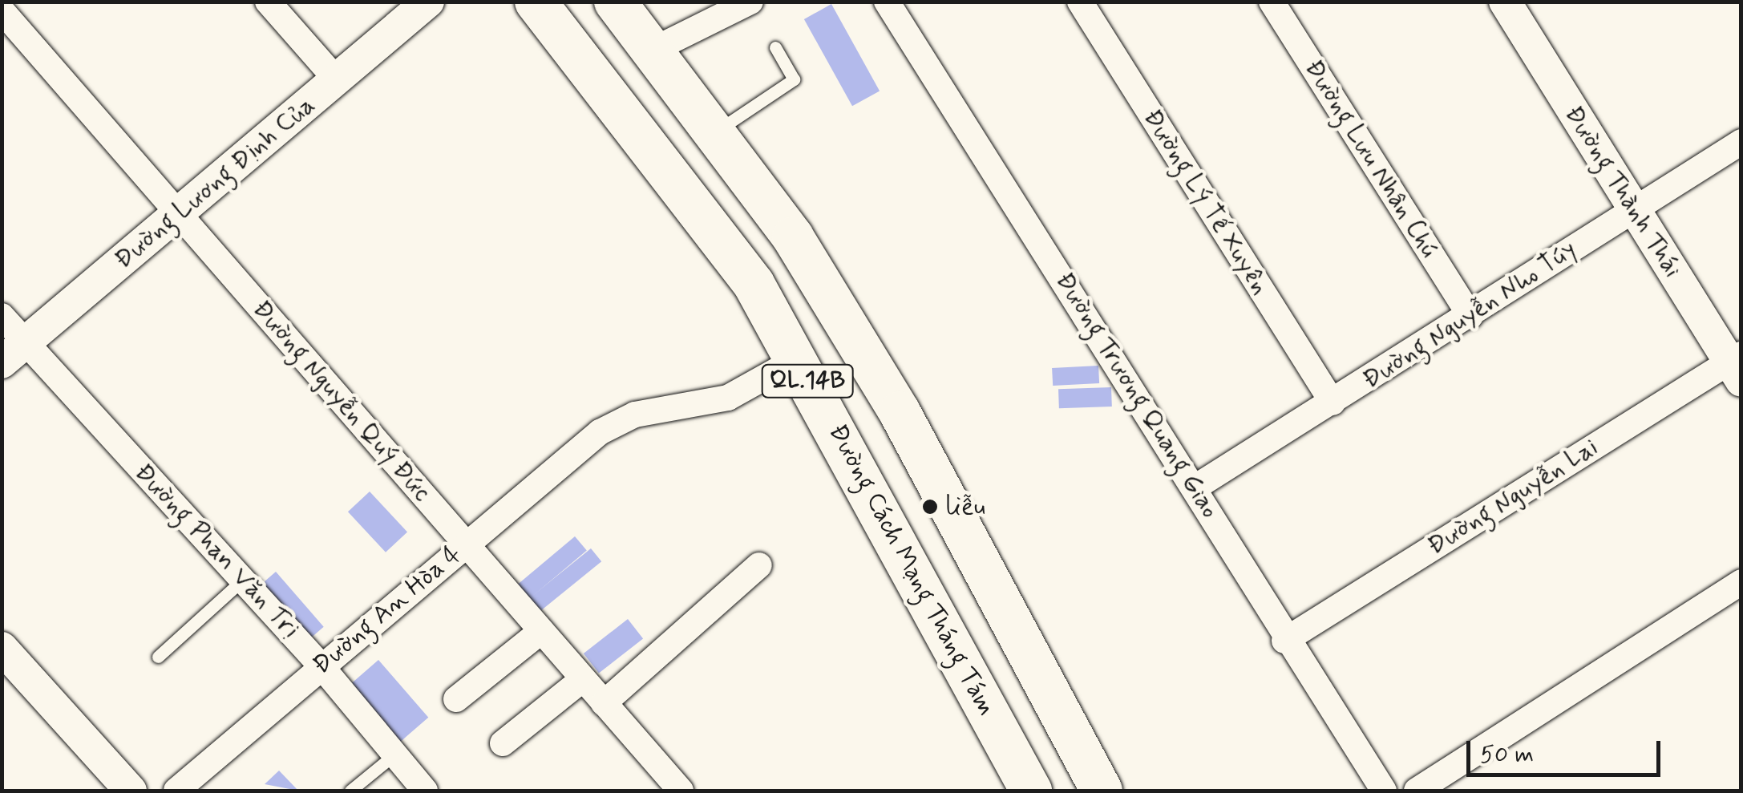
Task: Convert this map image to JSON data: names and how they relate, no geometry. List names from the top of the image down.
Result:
{
  "streets": {
    "highway": ["QL.14B", "Đường Cách Mạng Tháng Tám"],
    "street": [
      "Đường Lưu Nhân Chú",
      "Đường Lương Định Của",
      "Đường Thành Thái",
      "Đường Lý Tế Xuyên",
      "Đường Nguyễn Nho Túy",
      "Đường Trương Quang Giao",
      "Đường Nguyễn Quý Đức",
      "Đường Nguyễn Lai",
      "Đường Phan Văn Trị",
      "Đường An Hòa 4"
    ]
  },
  "crossings": [
    ["Đường Lưu Nhân Chú", "Đường Nguyễn Nho Túy"],
    ["Đường Lương Định Của", "Đường Nguyễn Quý Đức"],
    ["Đường Lương Định Của", "Đường Phan Văn Trị"],
    ["Đường Thành Thái", "Đường Nguyễn Nho Túy"],
    ["Đường Thành Thái", "Đường Nguyễn Lai"],
    ["Đường Lý Tế Xuyên", "Đường Nguyễn Nho Túy"],
    ["Đường Nguyễn Nho Túy", "Đường Trương Quang Giao"],
    ["Đường Trương Quang Giao", "Đường Nguyễn Lai"],
    ["Đường Nguyễn Quý Đức", "Đường An Hòa 4"],
    ["Đường Phan Văn Trị", "Đường An Hòa 4"],
    ["Đường Cách Mạng Tháng Tám", "Đường An Hòa 4"]
  ],
  "places": ["liễu"],
  "scale_bar": "50 m"
}
